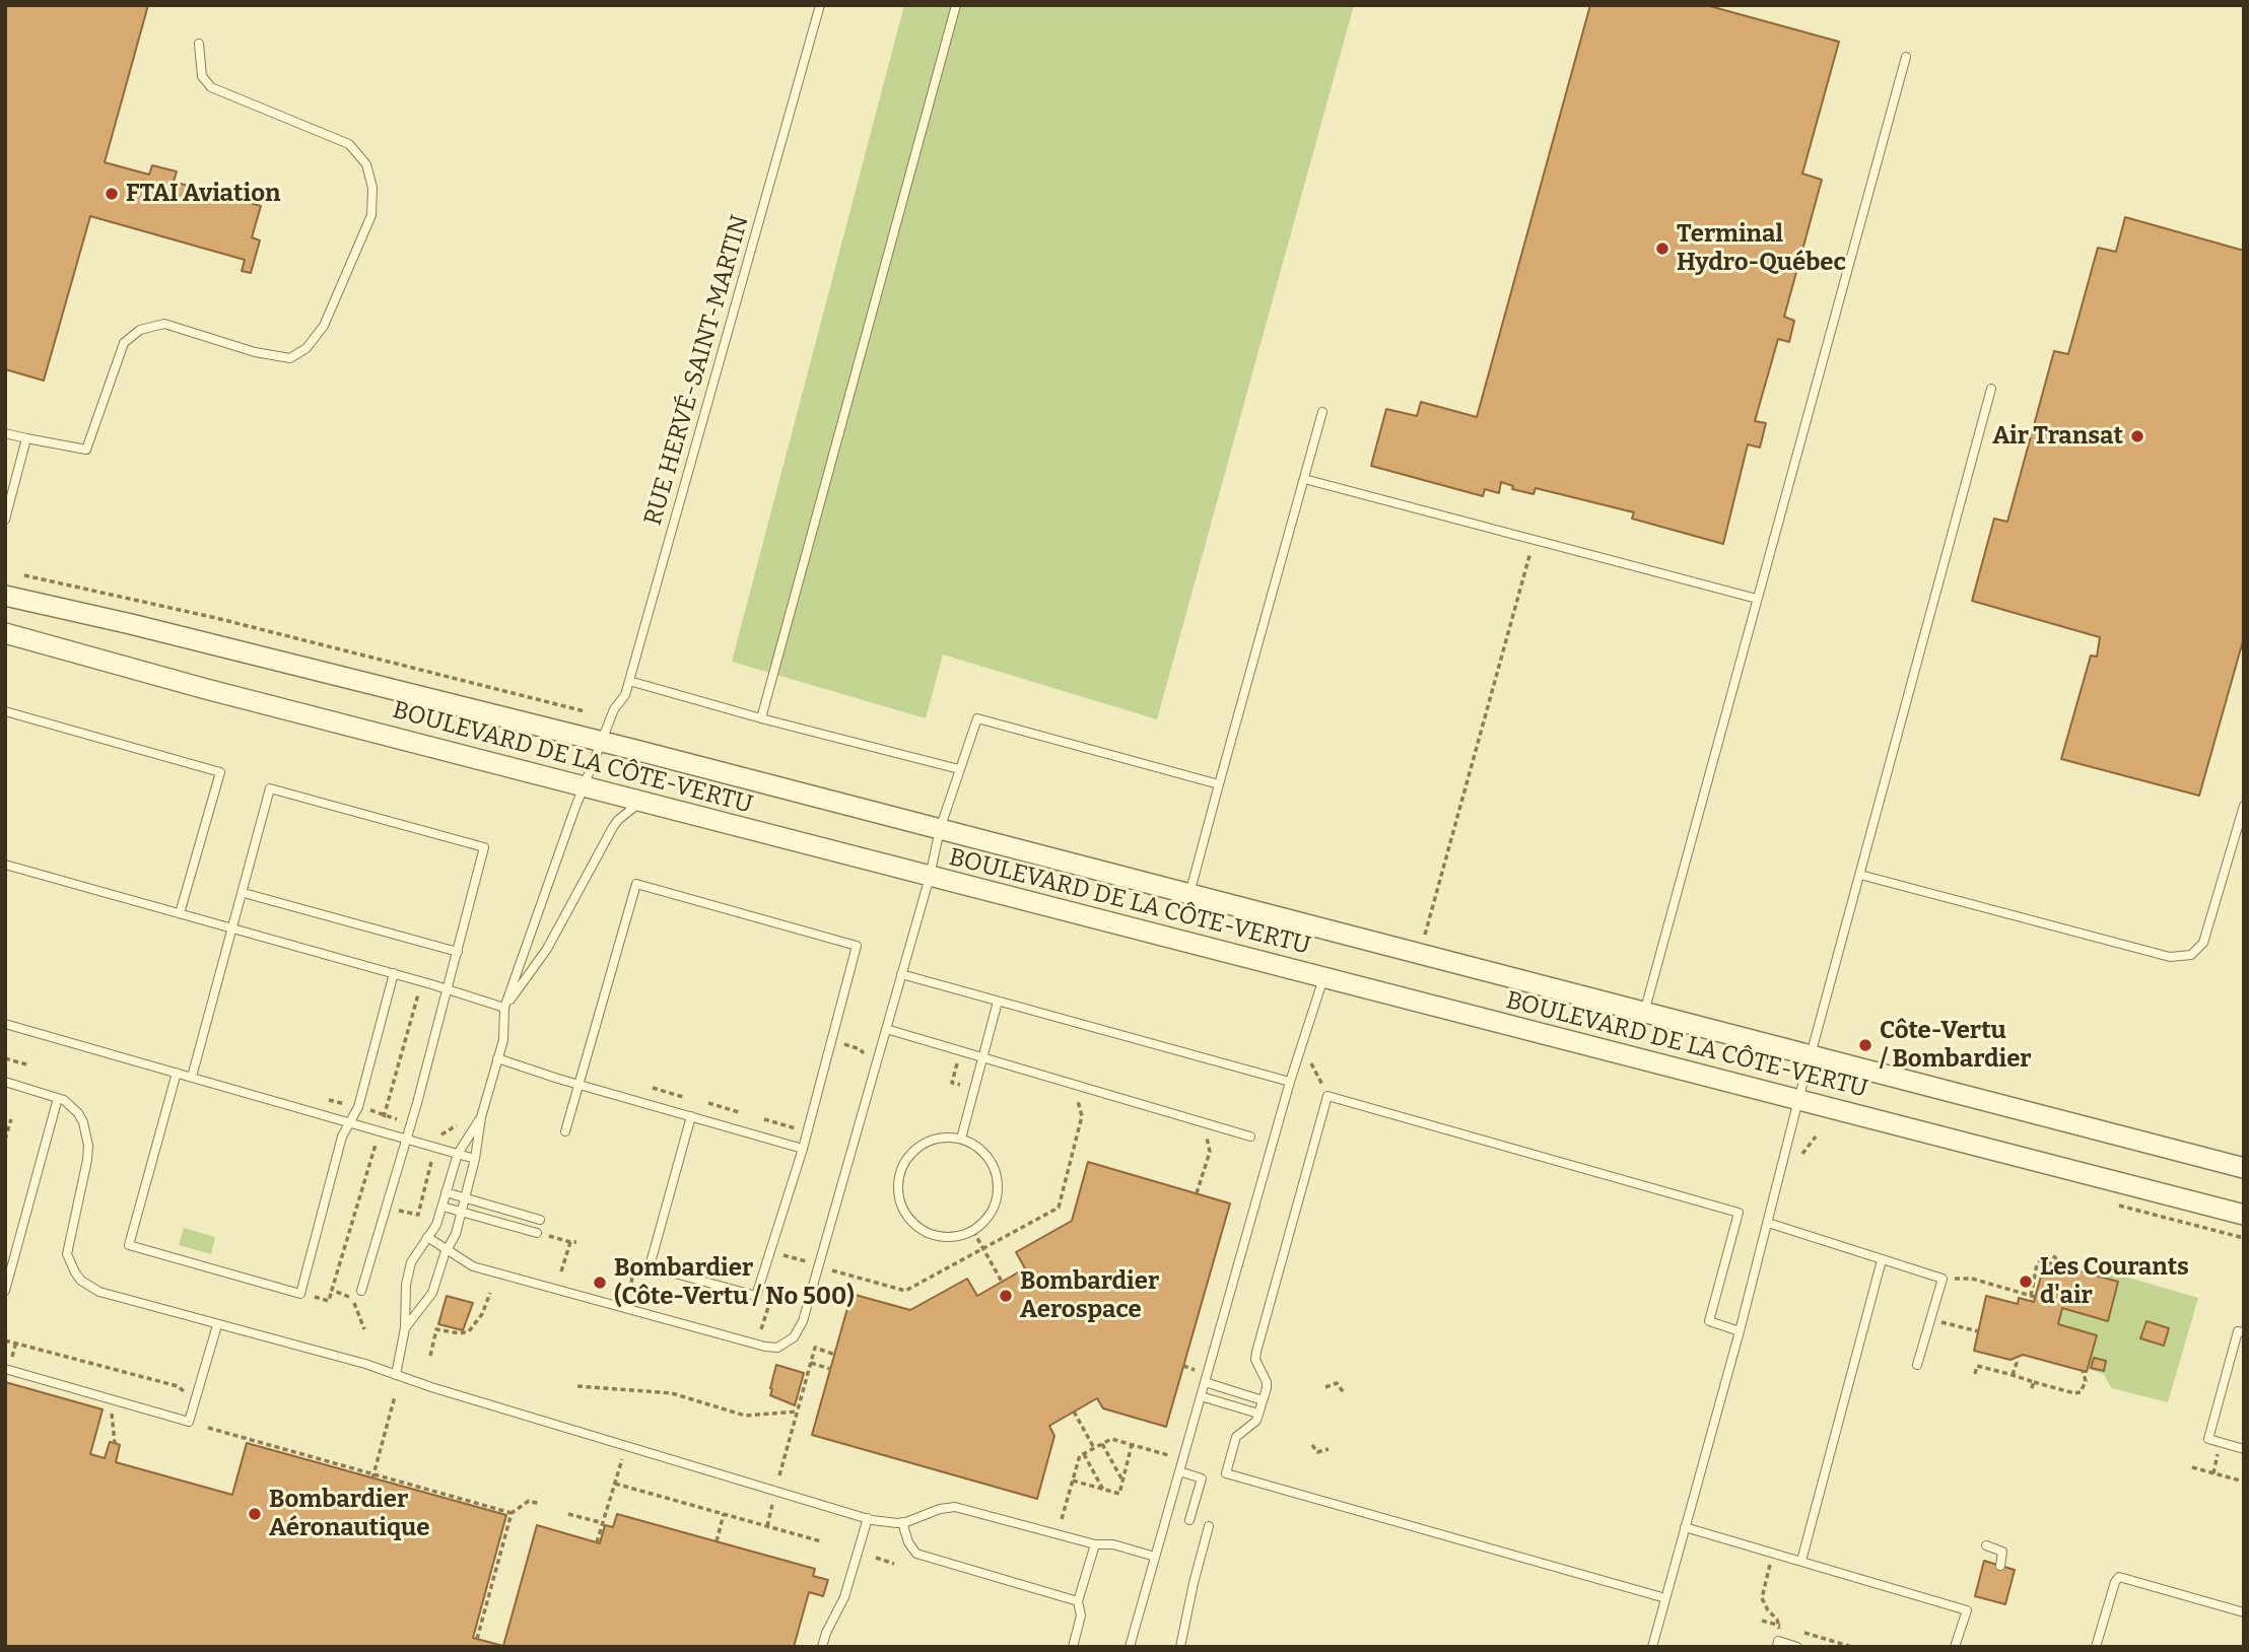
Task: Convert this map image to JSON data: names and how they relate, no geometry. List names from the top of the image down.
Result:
{
  "streets": {
    "street": ["BOULEVARD DE LA CÔTE-VERTU"],
    "lane": ["RUE HERVÉ-SAINT-MARTIN"]
  },
  "crossings": [
    ["RUE HERVÉ-SAINT-MARTIN", "BOULEVARD DE LA CÔTE-VERTU"]
  ],
  "places": [
    "FTAI Aviation",
    "Terminal Hydro-Québec",
    "Air Transat",
    "Côte-Vertu / Bombardier",
    "Les Courants d'air",
    "Bombardier (Côte-Vertu / No 500)",
    "Bombardier Aerospace",
    "Bombardier Aéronautique"
  ]
}
